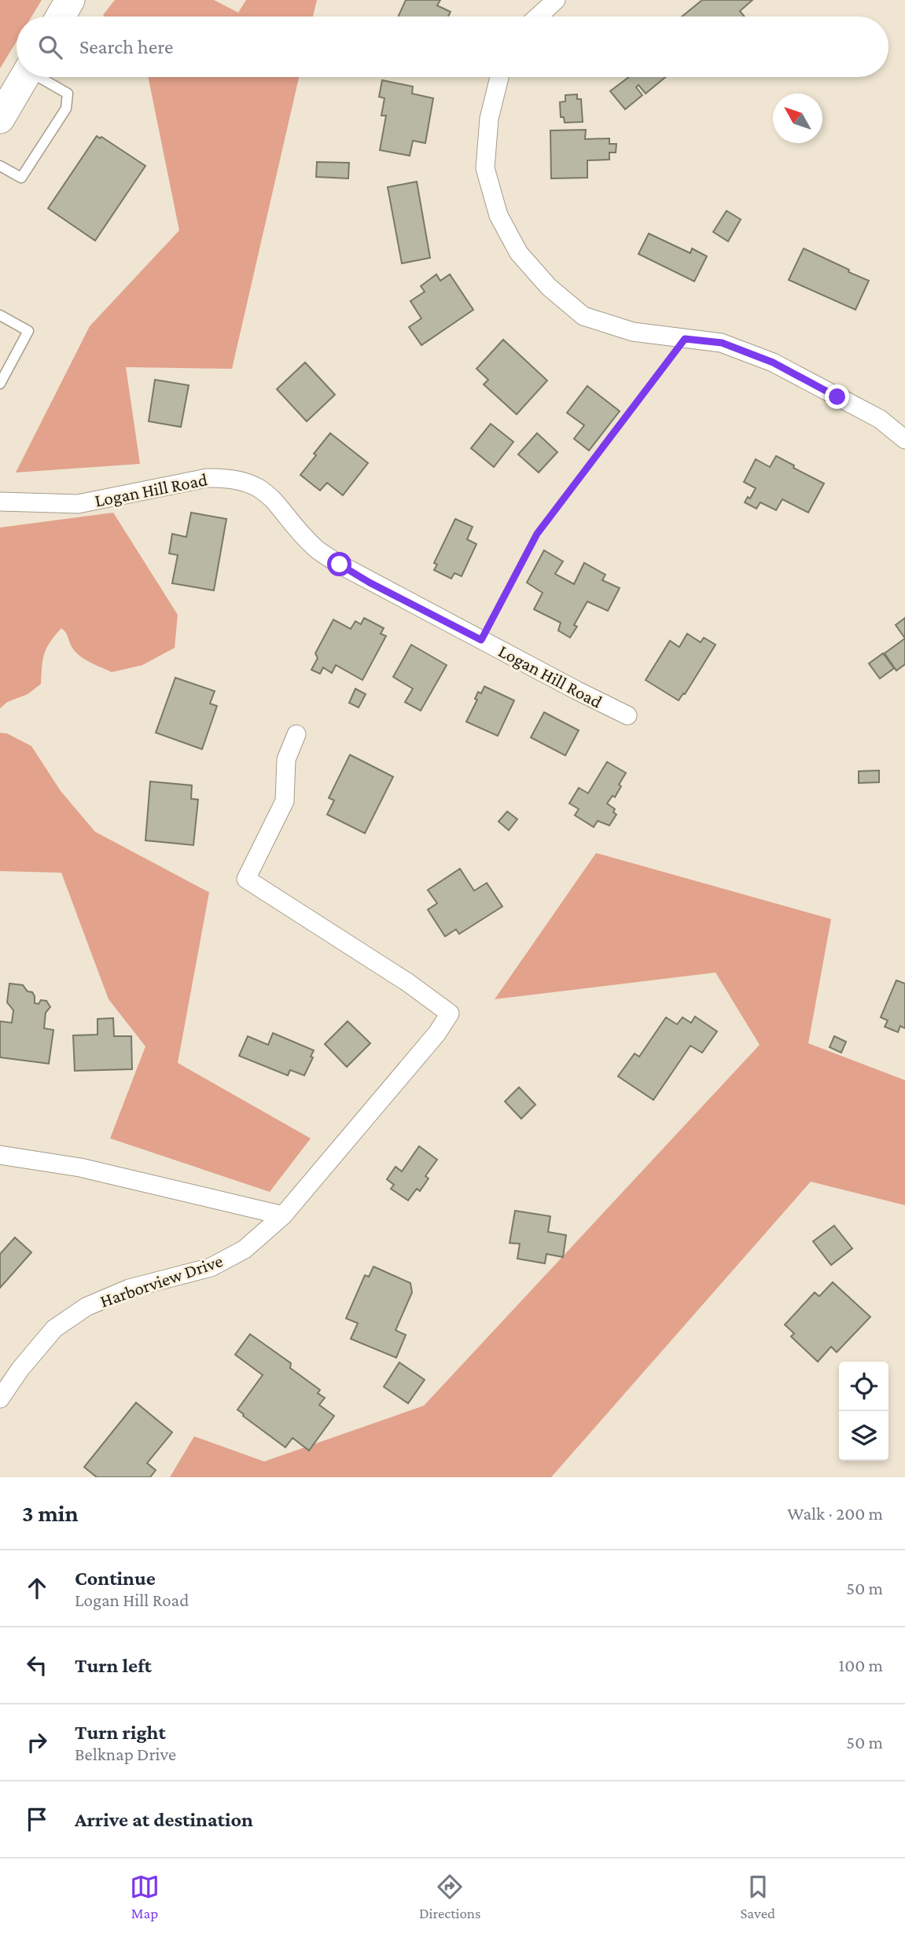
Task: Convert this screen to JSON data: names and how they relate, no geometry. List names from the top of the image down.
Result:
{
  "streets": {
    "street": ["Logan Hill Road", "Harborview Drive"]
  },
  "north": "top left",
  "page": {
    "search": "Search here",
    "heading": ["3 min", "Walk · 200 m"],
    "list": [
      ["Continue", "Logan Hill Road", "50 m"],
      ["Turn left", "100 m"],
      ["Turn right", "Belknap Drive", "50 m"],
      "Arrive at destination"
    ],
    "nav": ["Map", "Directions", "Saved"]
  }
}
